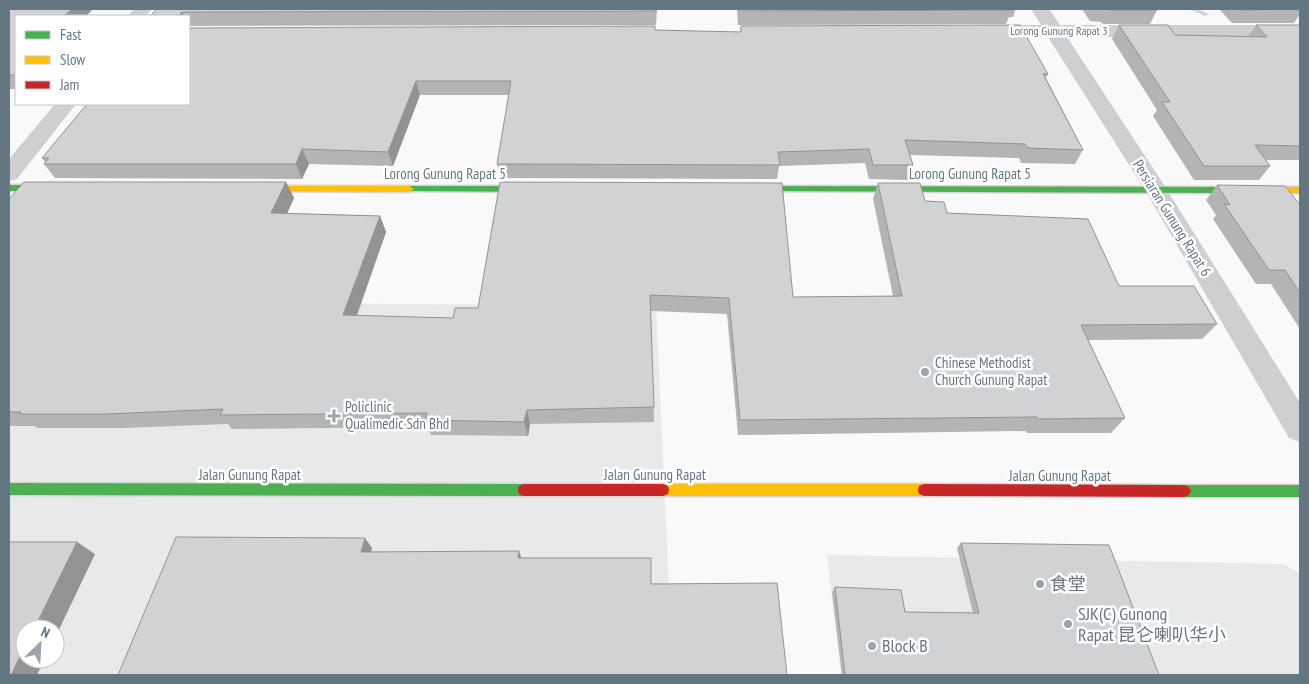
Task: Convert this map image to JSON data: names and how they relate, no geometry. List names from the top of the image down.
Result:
{
  "streets": {
    "street": [
      "Lorong Gunung Rapat 3",
      "Lorong Gunung Rapat 5",
      "Persiaran Gunung Rapat 6",
      "Jalan Gunung Rapat"
    ]
  },
  "crossings": [
    ["Lorong Gunung Rapat 3", "Persiaran Gunung Rapat 6"],
    ["Lorong Gunung Rapat 5", "Persiaran Gunung Rapat 6"]
  ],
  "places": {
    "other": [
      "Chinese Methodist Church Gunung Rapat",
      "食堂",
      "SJK(C) Gunong Rapat 昆仑喇叭华小",
      "Block B"
    ],
    "health": ["Policlinic Qualimedic Sdn Bhd"]
  },
  "legend": ["Fast", "Slow", "Jam"],
  "north": "top right"
}
